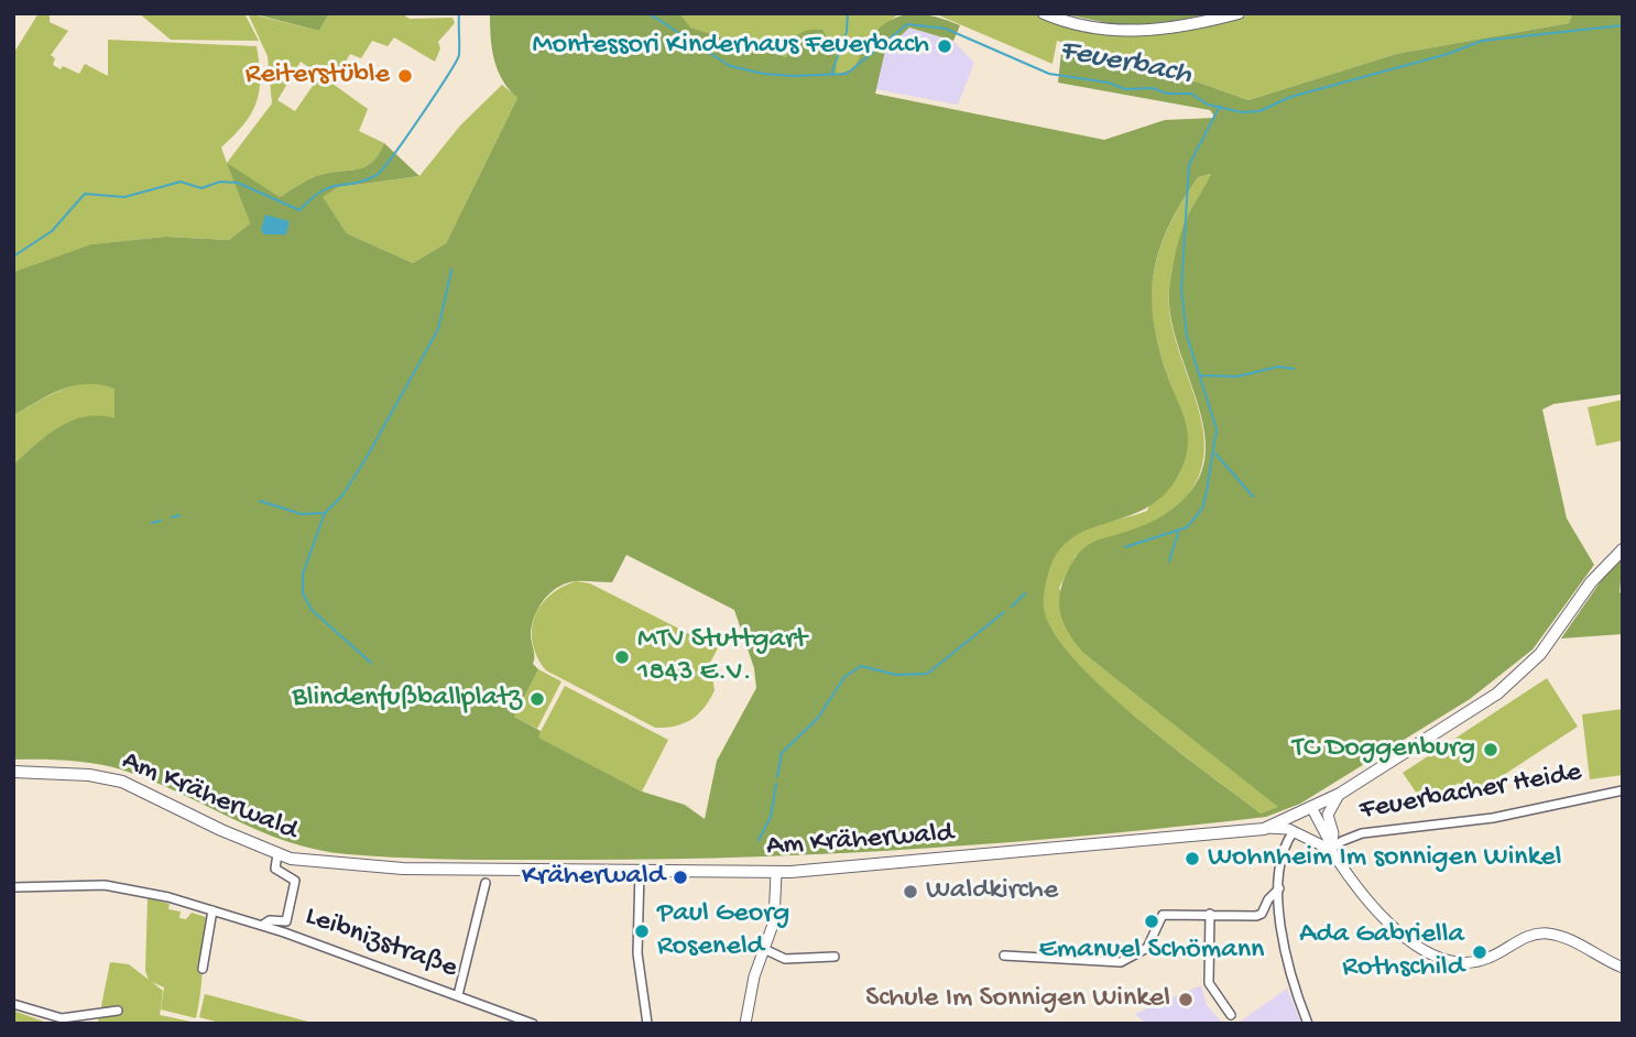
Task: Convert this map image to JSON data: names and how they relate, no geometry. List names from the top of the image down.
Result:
{
  "streets": {
    "main road": ["Am Kräherwald"],
    "street": ["Feuerbacher Heide", "Leibnizstraße"]
  },
  "water": ["Feuerbach"],
  "places": [
    "Montessori Kinderhaus Feuerbach",
    "Reiterstüble",
    "MTV Stuttgart 1843 E.V.",
    "Blindenfußballplatz",
    "TC Doggenburg",
    "Wohnheim Im sonnigen Winkel",
    "Kräherwald",
    "Waldkirche",
    "Emanuel Schömann",
    "Paul Georg Roseneld",
    "Ada Gabriella Rothschild",
    "Schule Im Sonnigen Winkel"
  ]
}
